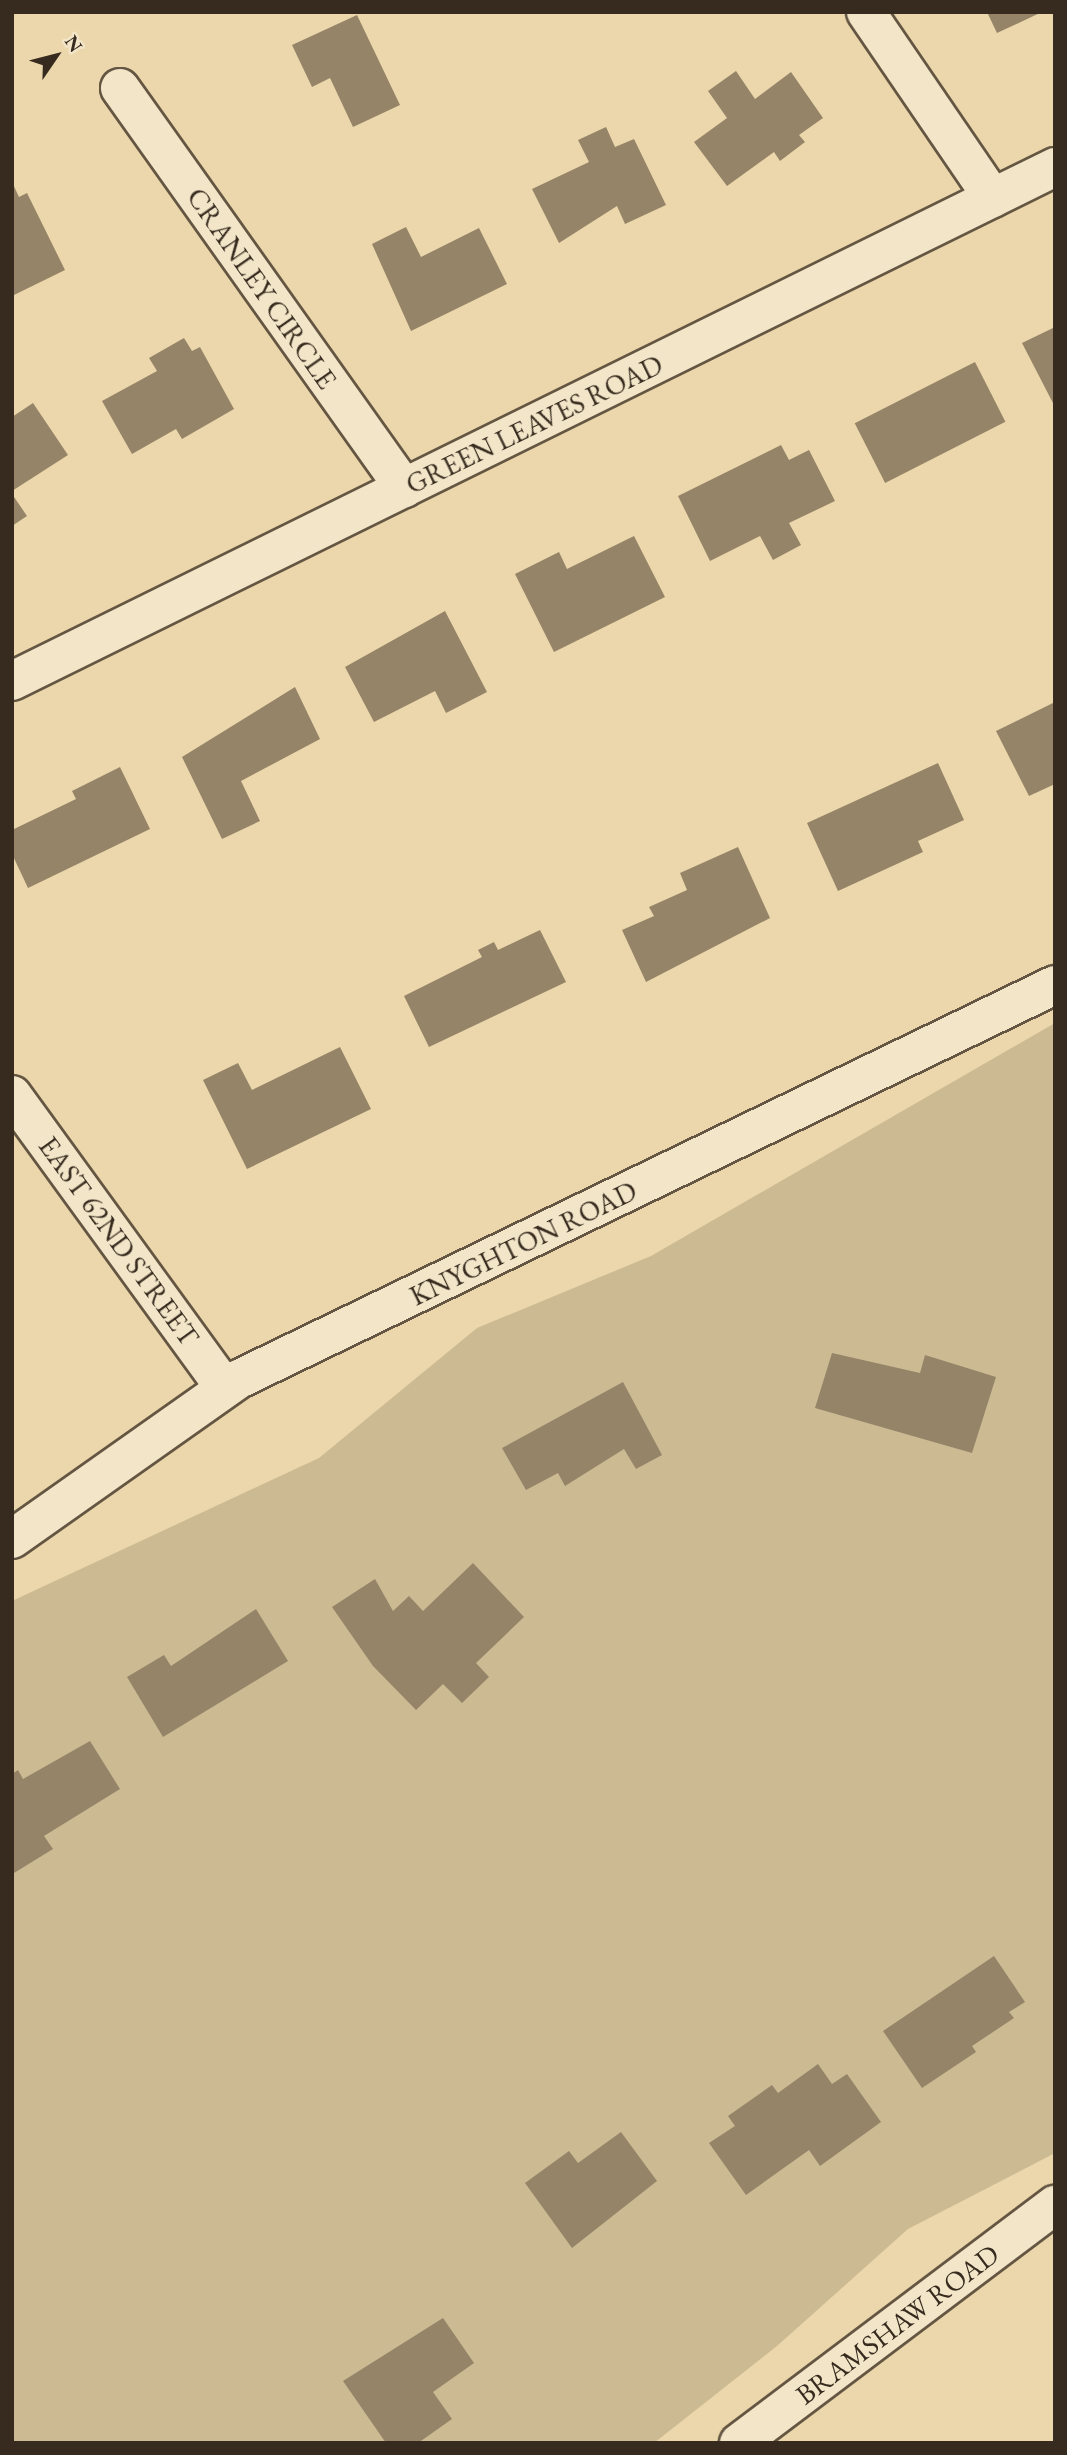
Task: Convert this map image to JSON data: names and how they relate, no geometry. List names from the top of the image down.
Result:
{
  "streets": {
    "street": [
      "CRANLEY CIRCLE",
      "GREEN LEAVES ROAD",
      "EAST 62ND STREET",
      "KNYGHTON ROAD",
      "BRAMSHAW ROAD"
    ]
  },
  "crossings": [
    ["CRANLEY CIRCLE", "GREEN LEAVES ROAD"],
    ["EAST 62ND STREET", "KNYGHTON ROAD"]
  ],
  "north": "top right"
}
